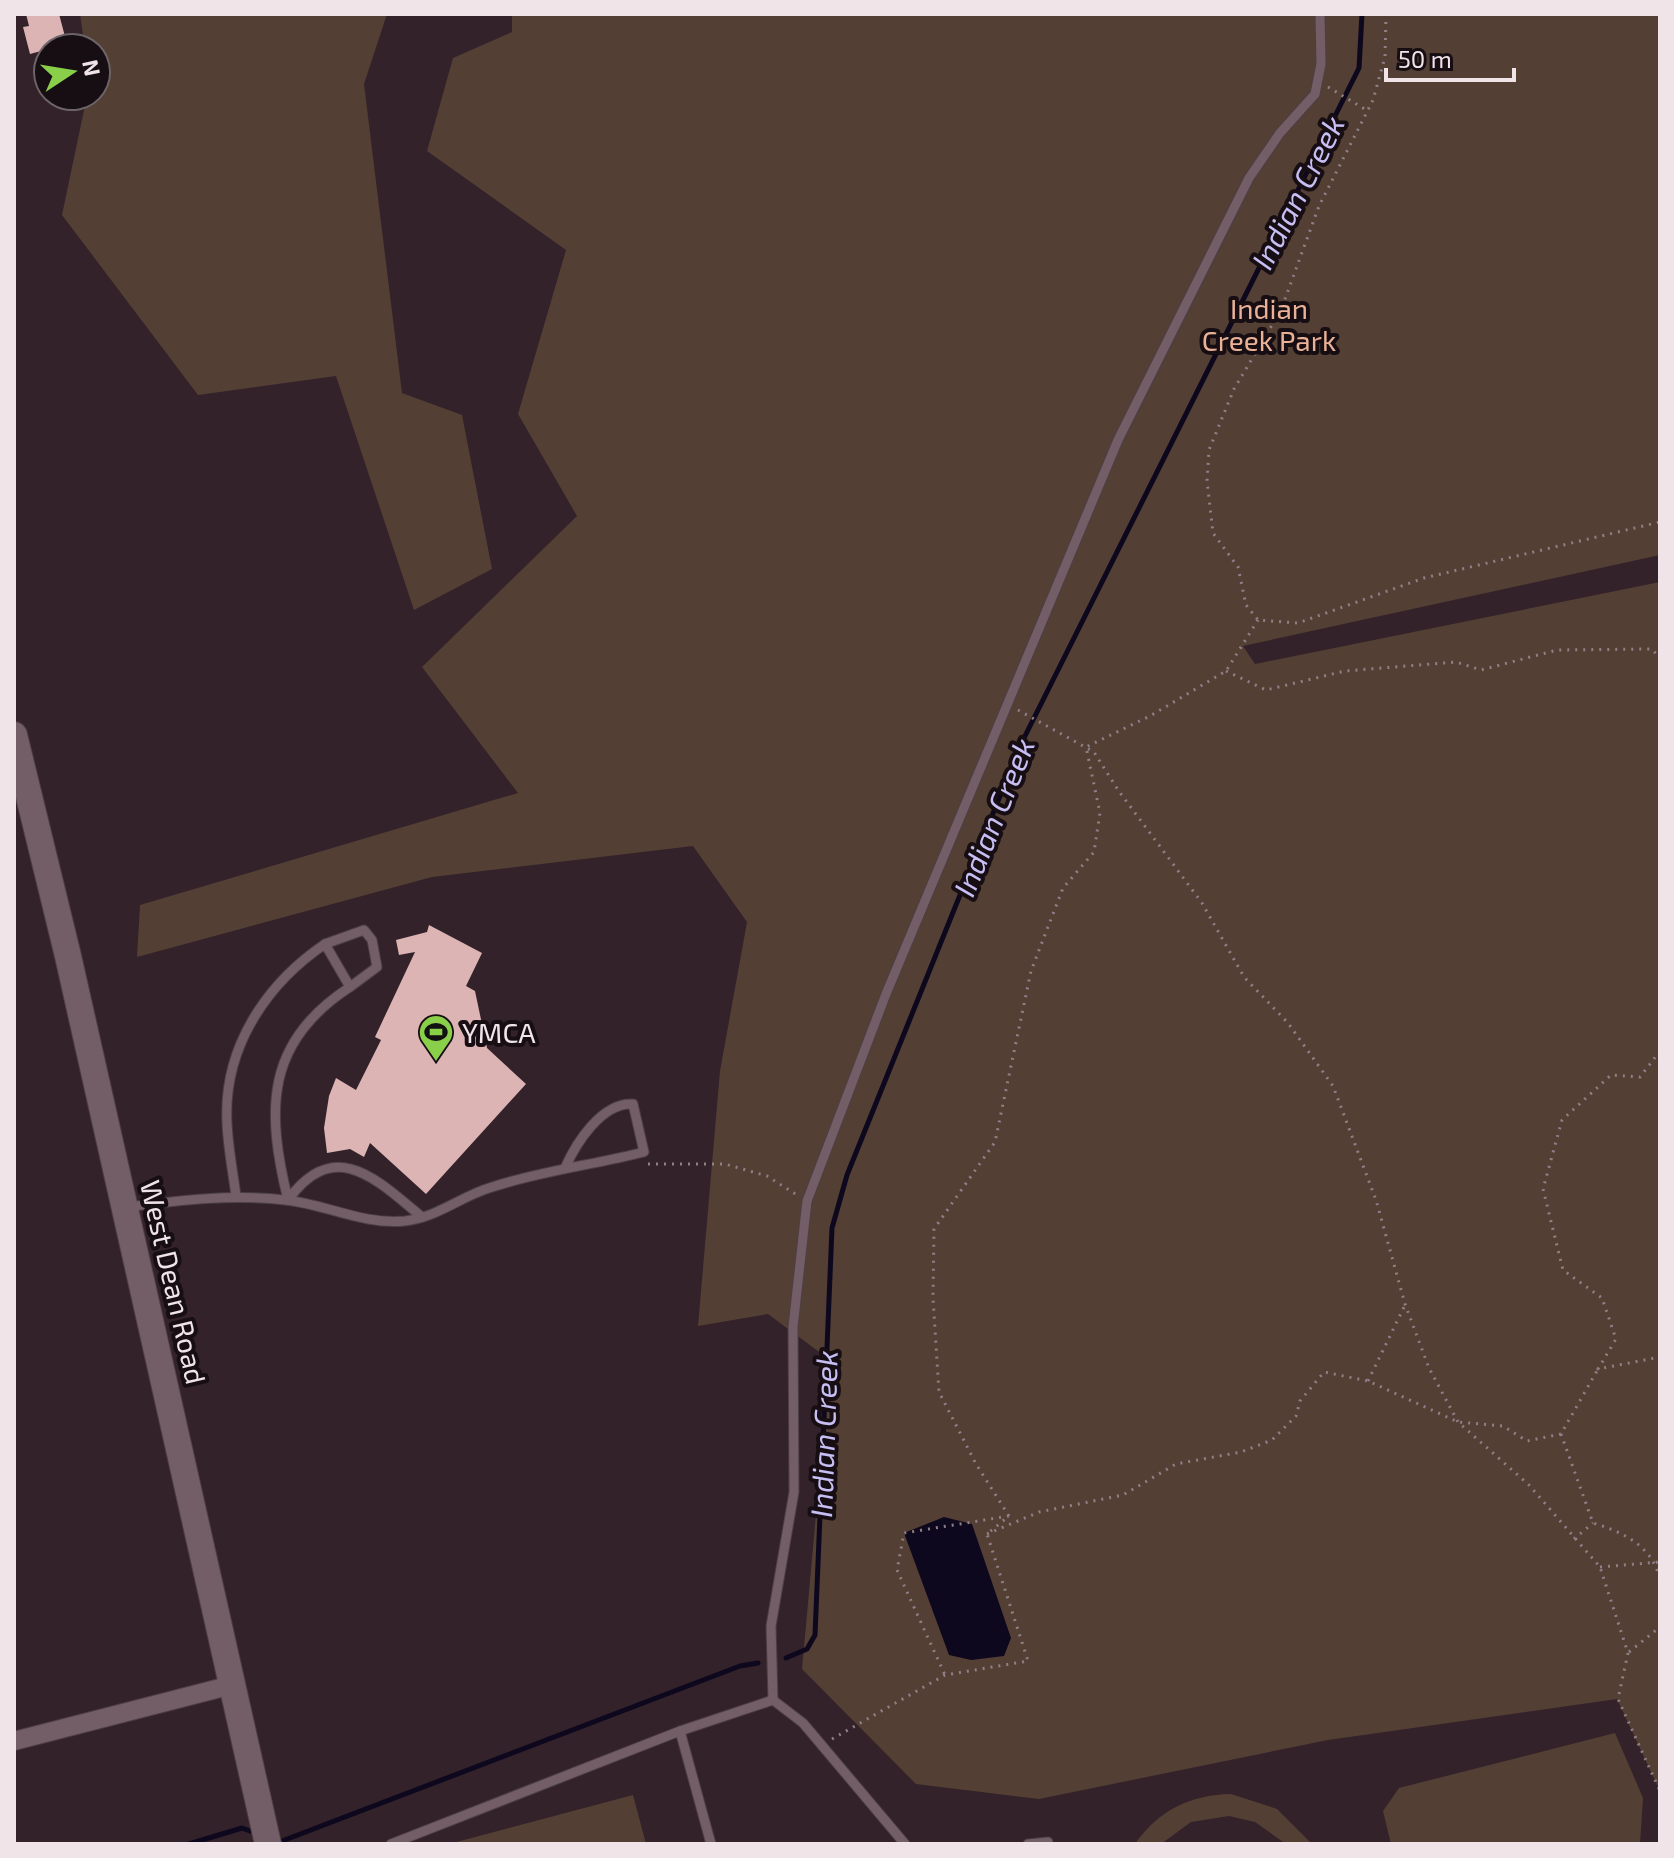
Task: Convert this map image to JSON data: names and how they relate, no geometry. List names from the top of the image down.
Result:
{
  "streets": {
    "street": ["West Dean Road"]
  },
  "water": ["Indian Creek"],
  "parks": ["Indian Creek Park"],
  "places": {
    "sports": ["YMCA"]
  },
  "scale_bar": "50 m",
  "north": "right"
}
